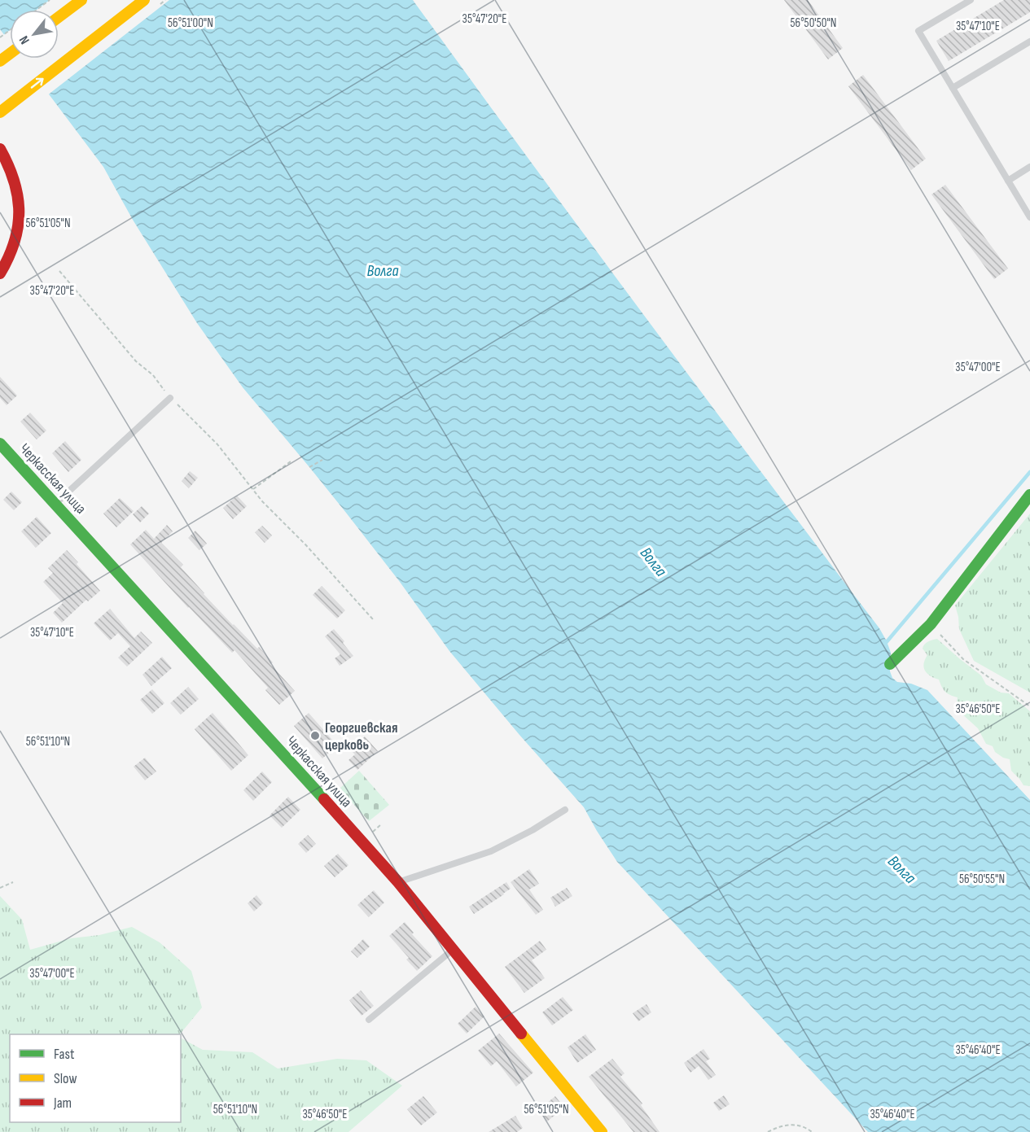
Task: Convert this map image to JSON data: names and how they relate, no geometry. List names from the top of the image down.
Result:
{
  "streets": {
    "main road": ["Черкасская улица"]
  },
  "water": ["Волга"],
  "places": ["Георгиевская церковь"],
  "legend": ["Fast", "Slow", "Jam"],
  "north": "bottom left",
  "coordinates": [
    "35°47'20\"E",
    "56°51'00\"N",
    "56°50'50\"N",
    "35°47'10\"E",
    "56°51'05\"N",
    "35°47'00\"E",
    "35°46'50\"E",
    "56°51'10\"N",
    "56°50'55\"N",
    "35°46'40\"E"
  ]
}
